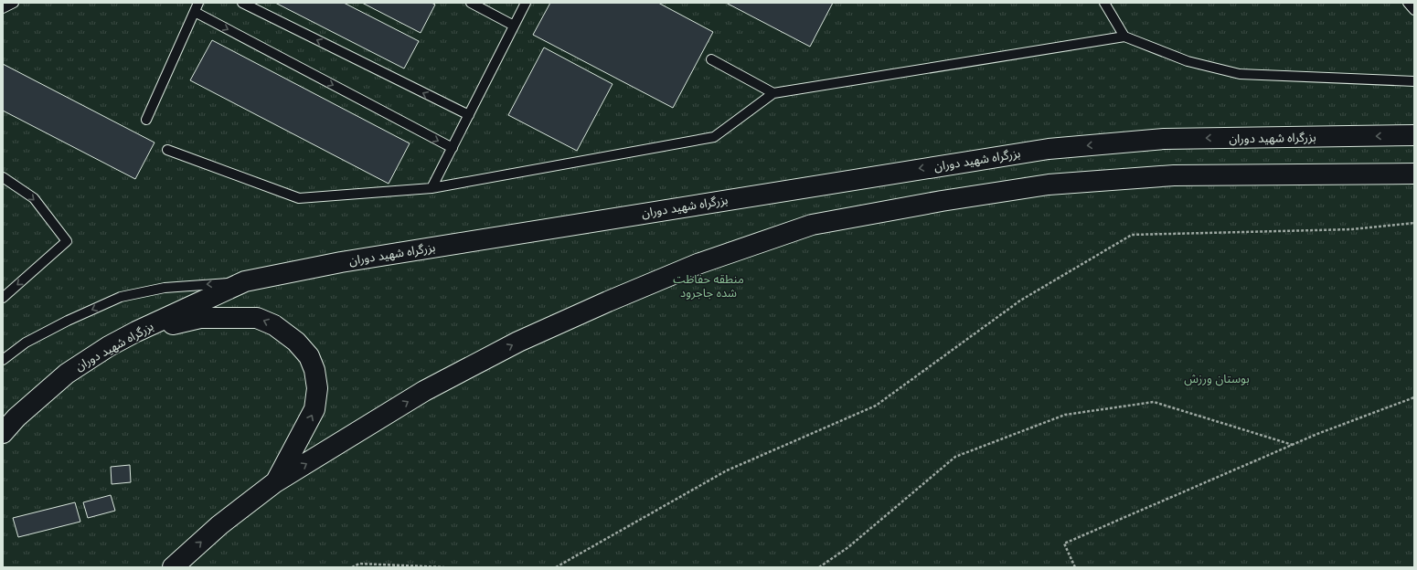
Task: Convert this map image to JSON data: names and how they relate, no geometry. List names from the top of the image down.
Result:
{
  "streets": {
    "highway": ["بزرگراه شهید دوران"]
  },
  "parks": ["منطقه حفاظت شده جاجرود", "بوستان ورزش"]
}
